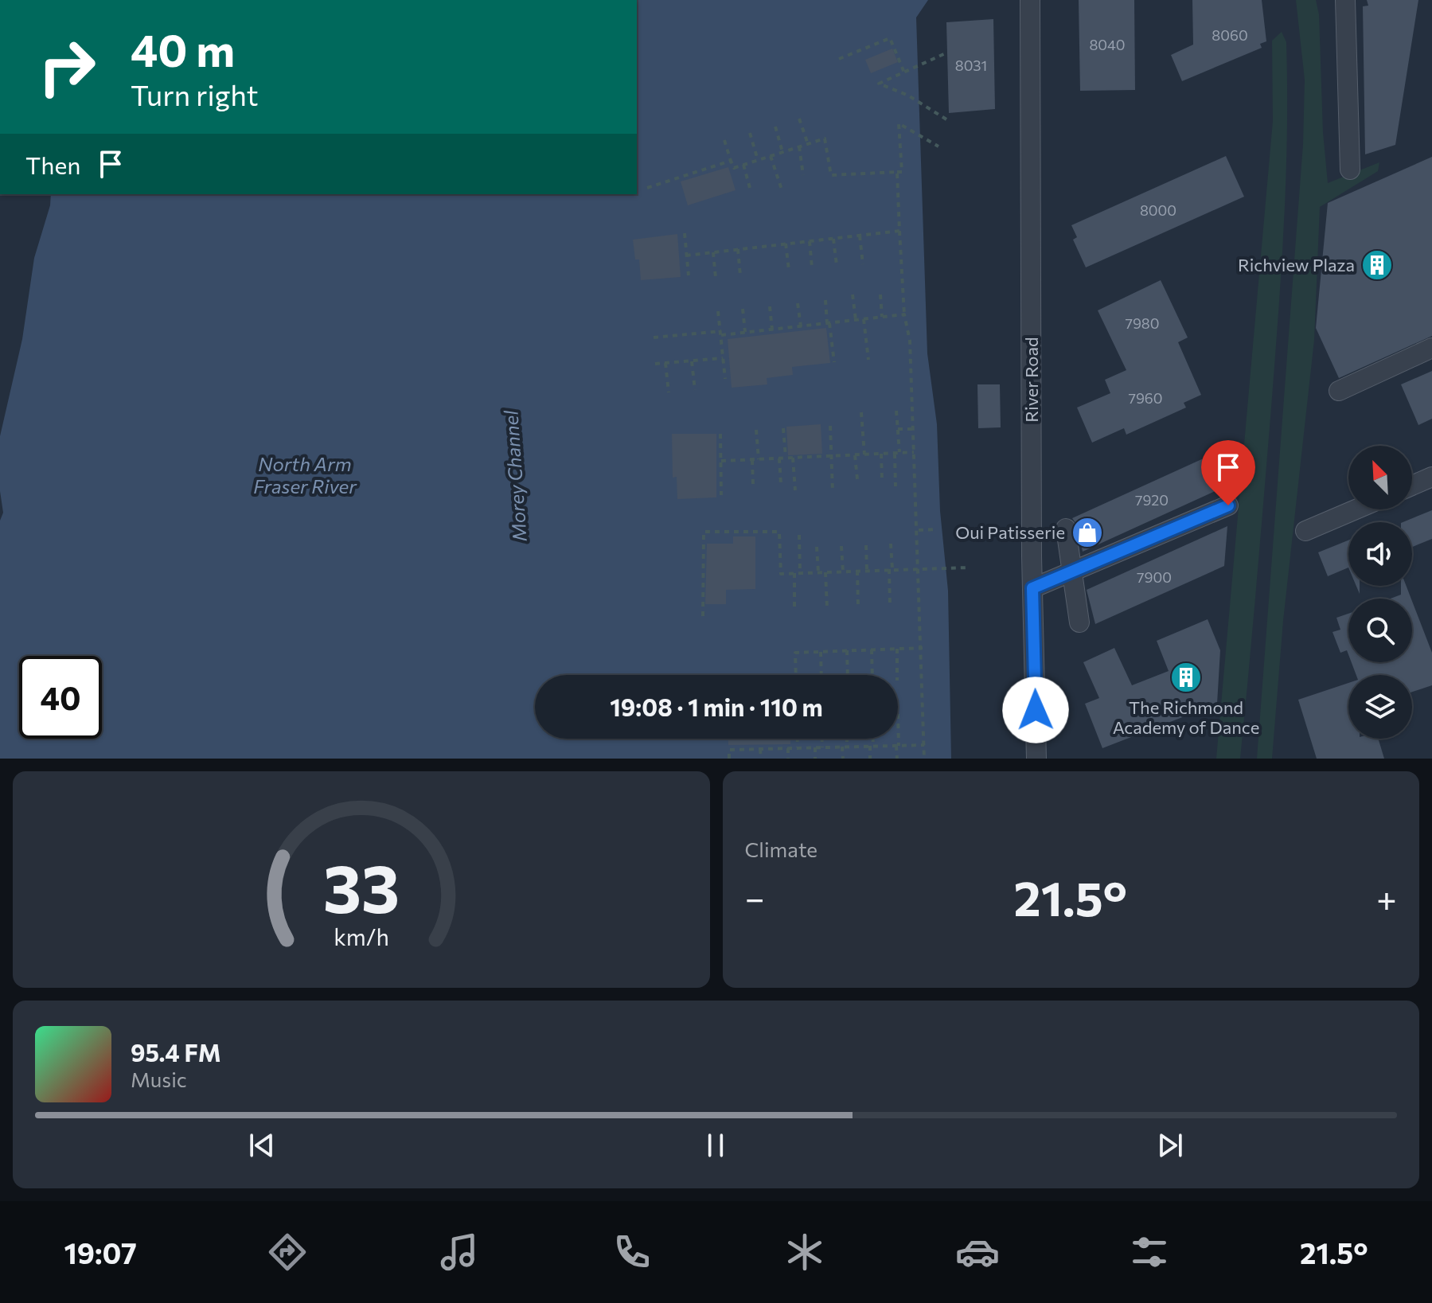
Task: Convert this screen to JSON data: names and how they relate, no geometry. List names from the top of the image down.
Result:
{
  "streets": {
    "street": ["River Road"]
  },
  "water": ["North Arm Fraser River", "Morey Channel"],
  "places": {
    "building": ["Richview Plaza", "The Richmond Academy of Dance"],
    "shop": ["Oui Patisserie"]
  },
  "house_numbers": [
    "8060",
    "8040",
    "8031",
    "8000",
    "7980",
    "7960",
    "7920",
    "7900"
  ],
  "north": "top left",
  "page": {
    "turn": ["40 m", "Turn right"],
    "then": "Then",
    "limit": "40",
    "trip": "19:08 · 1 min · 110 m",
    "tile": "Climate",
    "heat": ["−", "21.5°", "+"],
    "song": ["95.4 FM", "Music"],
    "tabs": ["19:07", "21.5°"],
    "gauge": ["33", "km/h"]
  }
}
